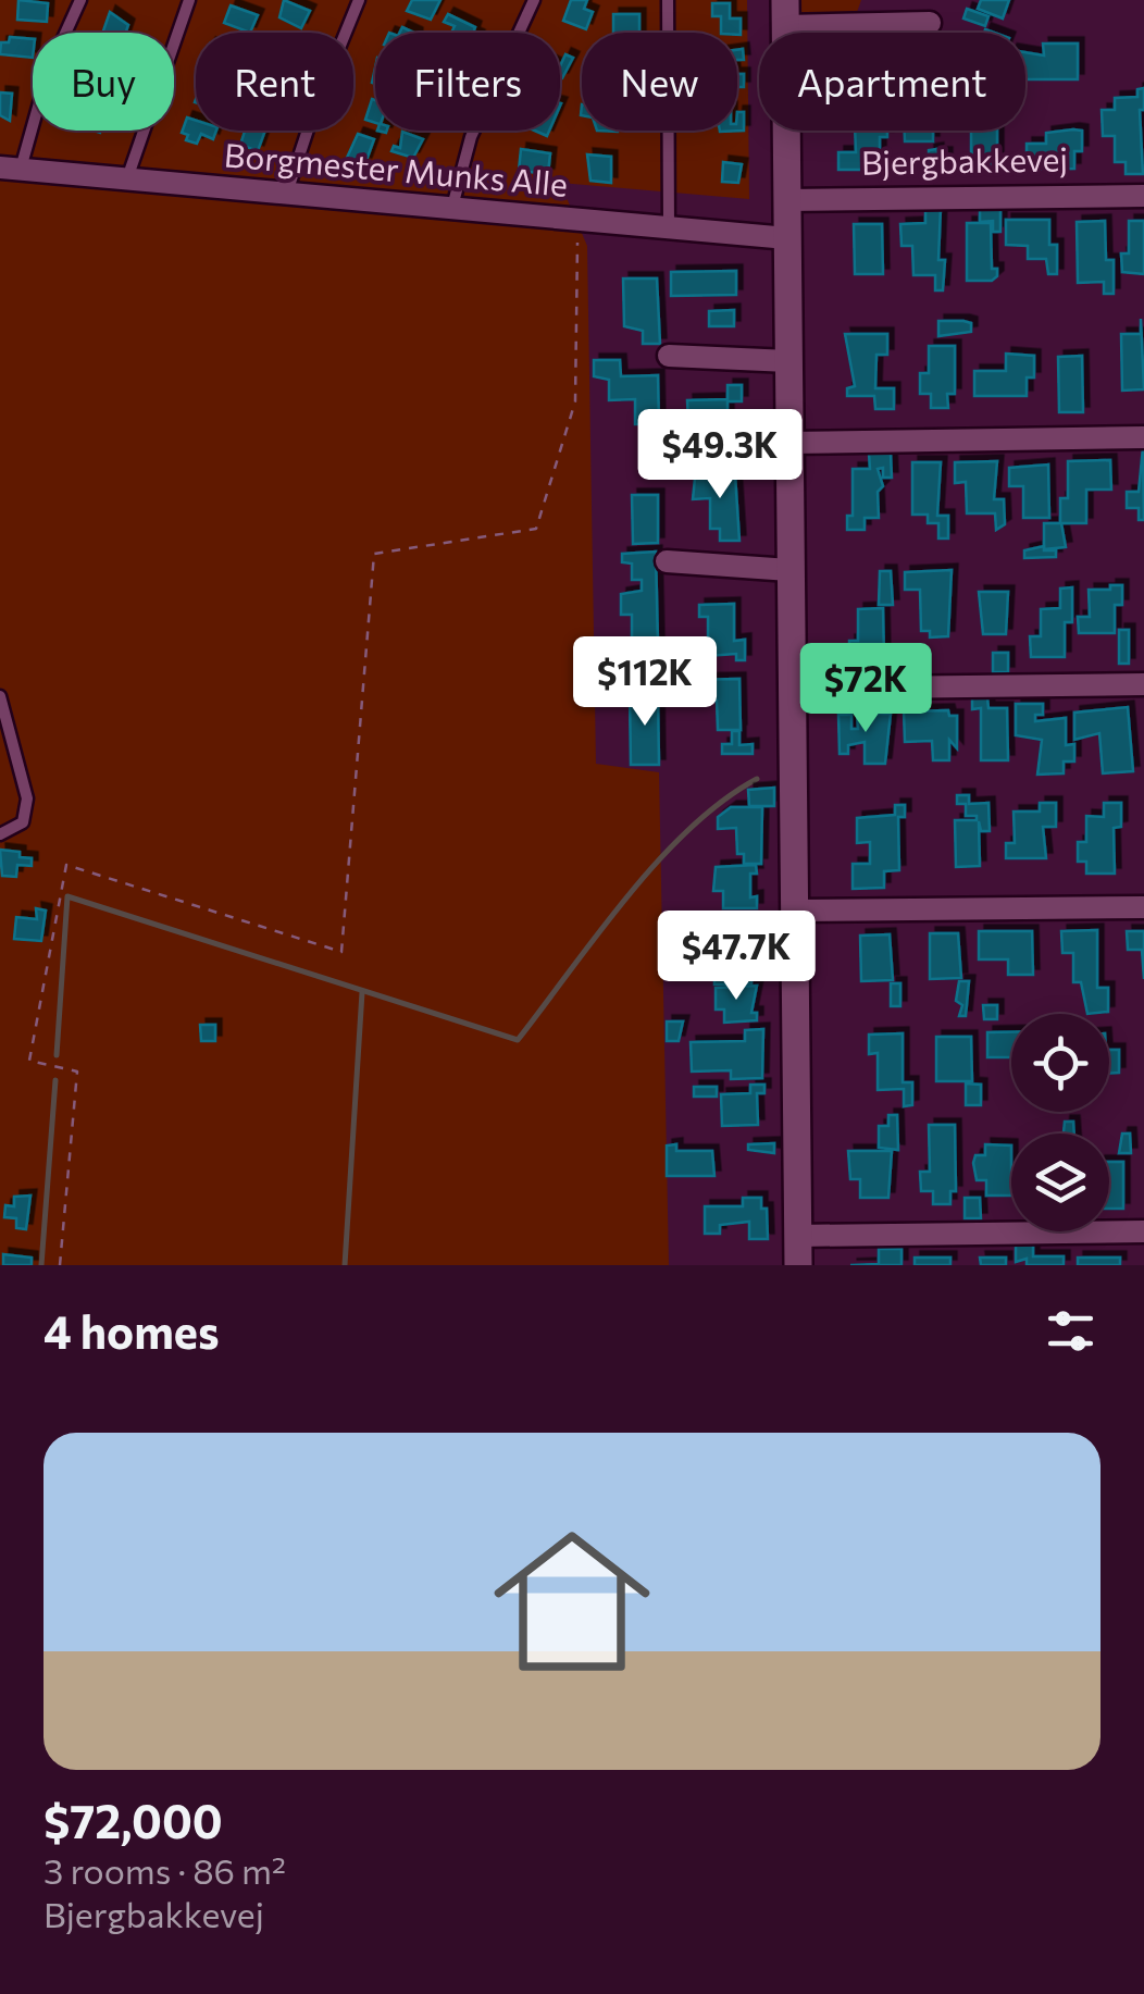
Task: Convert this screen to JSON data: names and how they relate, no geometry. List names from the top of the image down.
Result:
{
  "streets": {
    "street": ["Bjergbakkevej", "Borgmester Munks Alle"]
  },
  "page": {
    "chip": [
      "Buy",
      "Rent",
      "Filters",
      "New",
      "Apartment"
    ],
    "price": [
      "$49.3K",
      "$112K",
      "$72K",
      "$47.7K"
    ],
    "heading": "4 homes",
    "list": [
      {
        "name": "$72,000",
        "note": "3 rooms · 86 m² · Bjergbakkevej"
      }
    ]
  }
}
